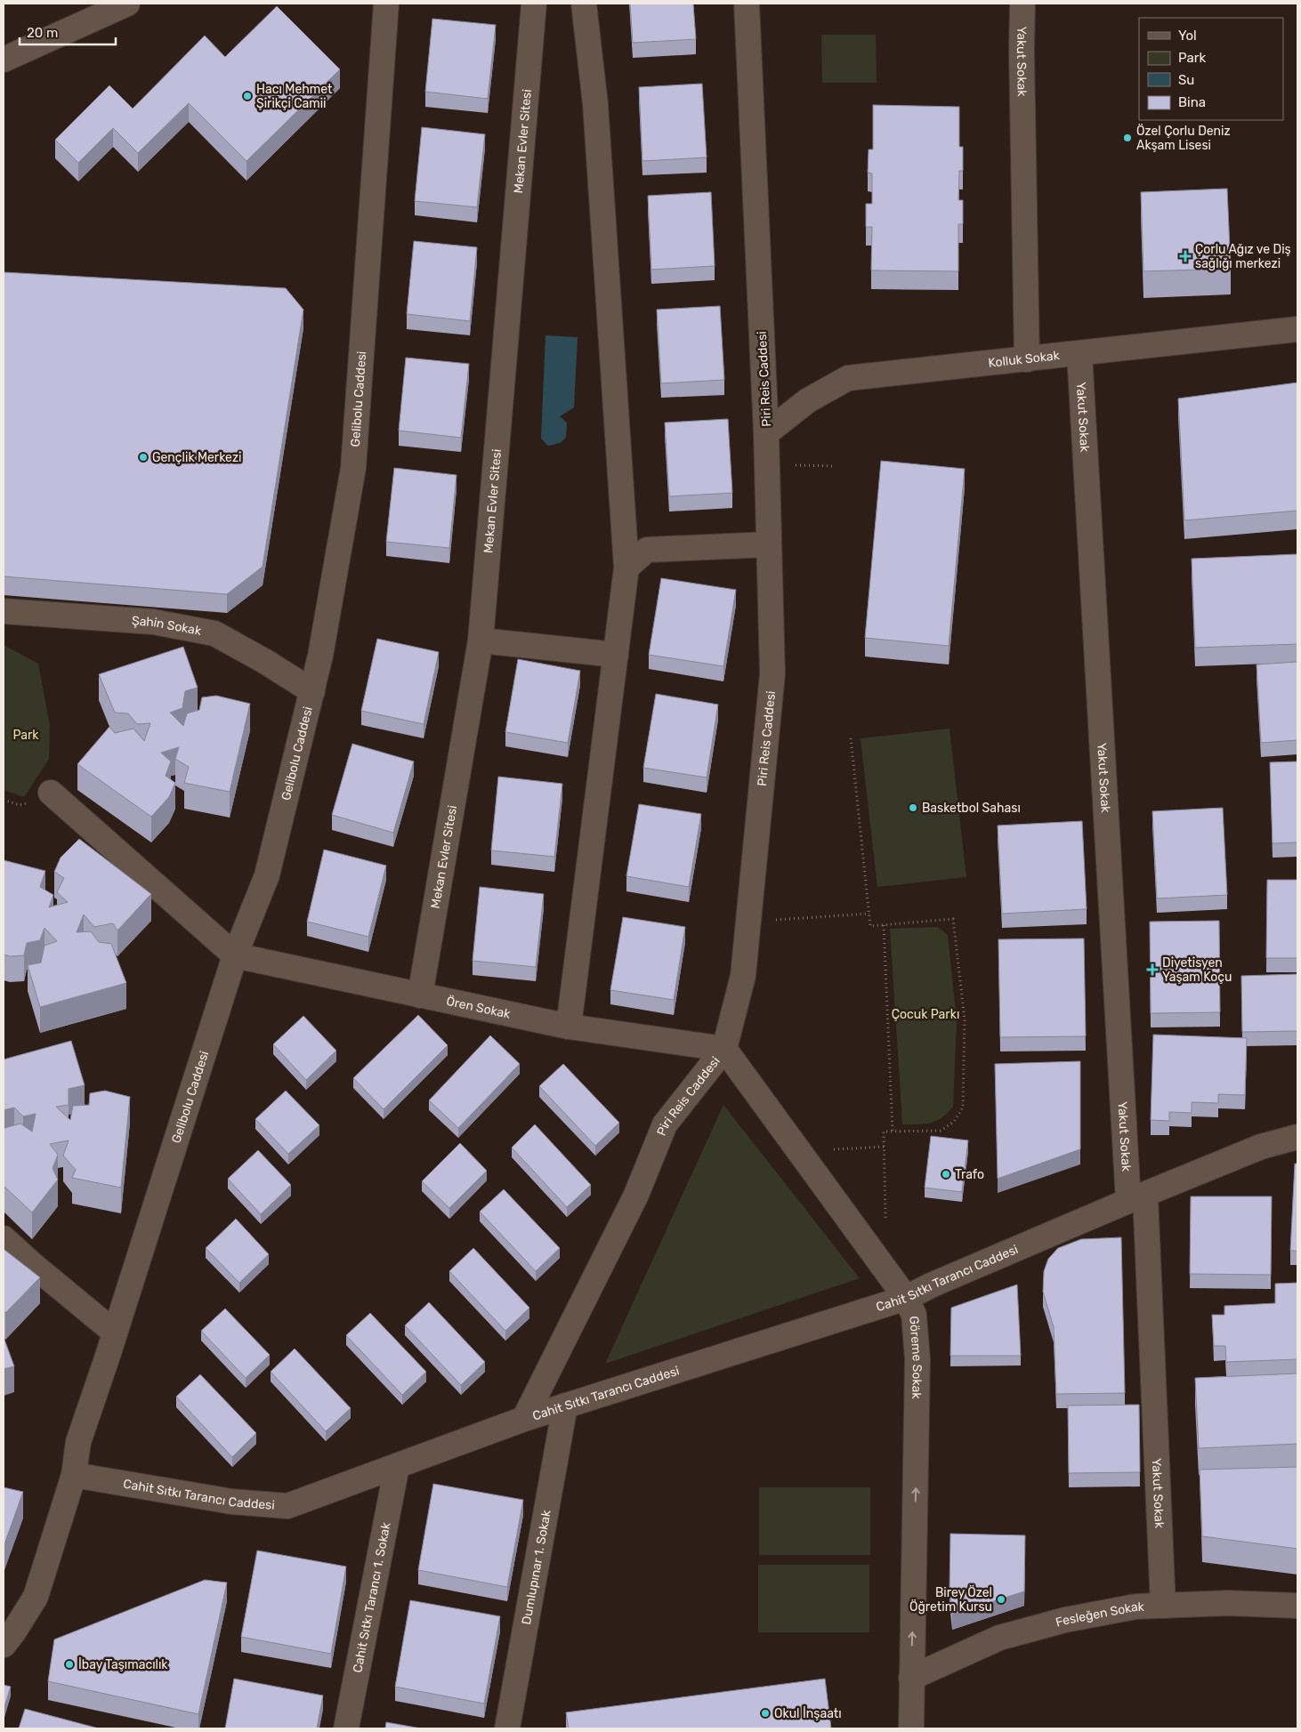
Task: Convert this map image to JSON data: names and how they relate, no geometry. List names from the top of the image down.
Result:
{
  "streets": {
    "street": [
      "Yakut Sokak",
      "Mekan Evler Sitesi",
      "Kolluk Sokak",
      "Piri Reis Caddesi",
      "Gelibolu Caddesi",
      "Şahin Sokak",
      "Ören Sokak",
      "Cahit Sıtkı Tarancı Caddesi",
      "Göreme Sokak",
      "Dumlupınar 1. Sokak",
      "Cahit Sıtkı Tarancı 1. Sokak",
      "Fesleğen Sokak"
    ]
  },
  "crossings": [
    ["Yakut Sokak", "Kolluk Sokak"],
    ["Yakut Sokak", "Cahit Sıtkı Tarancı Caddesi"],
    ["Yakut Sokak", "Fesleğen Sokak"],
    ["Mekan Evler Sitesi", "Ören Sokak"],
    ["Kolluk Sokak", "Piri Reis Caddesi"],
    ["Piri Reis Caddesi", "Ören Sokak"],
    ["Piri Reis Caddesi", "Cahit Sıtkı Tarancı Caddesi"],
    ["Piri Reis Caddesi", "Göreme Sokak"],
    ["Gelibolu Caddesi", "Şahin Sokak"],
    ["Gelibolu Caddesi", "Ören Sokak"],
    ["Gelibolu Caddesi", "Cahit Sıtkı Tarancı Caddesi"],
    ["Ören Sokak", "Göreme Sokak"],
    ["Cahit Sıtkı Tarancı Caddesi", "Göreme Sokak"],
    ["Cahit Sıtkı Tarancı Caddesi", "Dumlupınar 1. Sokak"],
    ["Cahit Sıtkı Tarancı Caddesi", "Cahit Sıtkı Tarancı 1. Sokak"],
    ["Göreme Sokak", "Fesleğen Sokak"]
  ],
  "one_way": ["Göreme Sokak"],
  "parks": ["Park", "Çocuk Parkı"],
  "places": {
    "other": [
      "Hacı Mehmet Şirikçi Camii",
      "Özel Çorlu Deniz Akşam Lisesi",
      "Gençlik Merkezi",
      "Basketbol Sahası",
      "Trafo",
      "Birey Özel Öğretim Kursu",
      "İbay Taşımacılık",
      "Okul İnşaatı"
    ],
    "health": ["Çorlu Ağız ve Diş sağlığı merkezi", "Diyetisyen Yaşam Koçu"]
  },
  "legend": [
    "Yol",
    "Park",
    "Su",
    "Bina"
  ],
  "scale_bar": "20 m"
}
